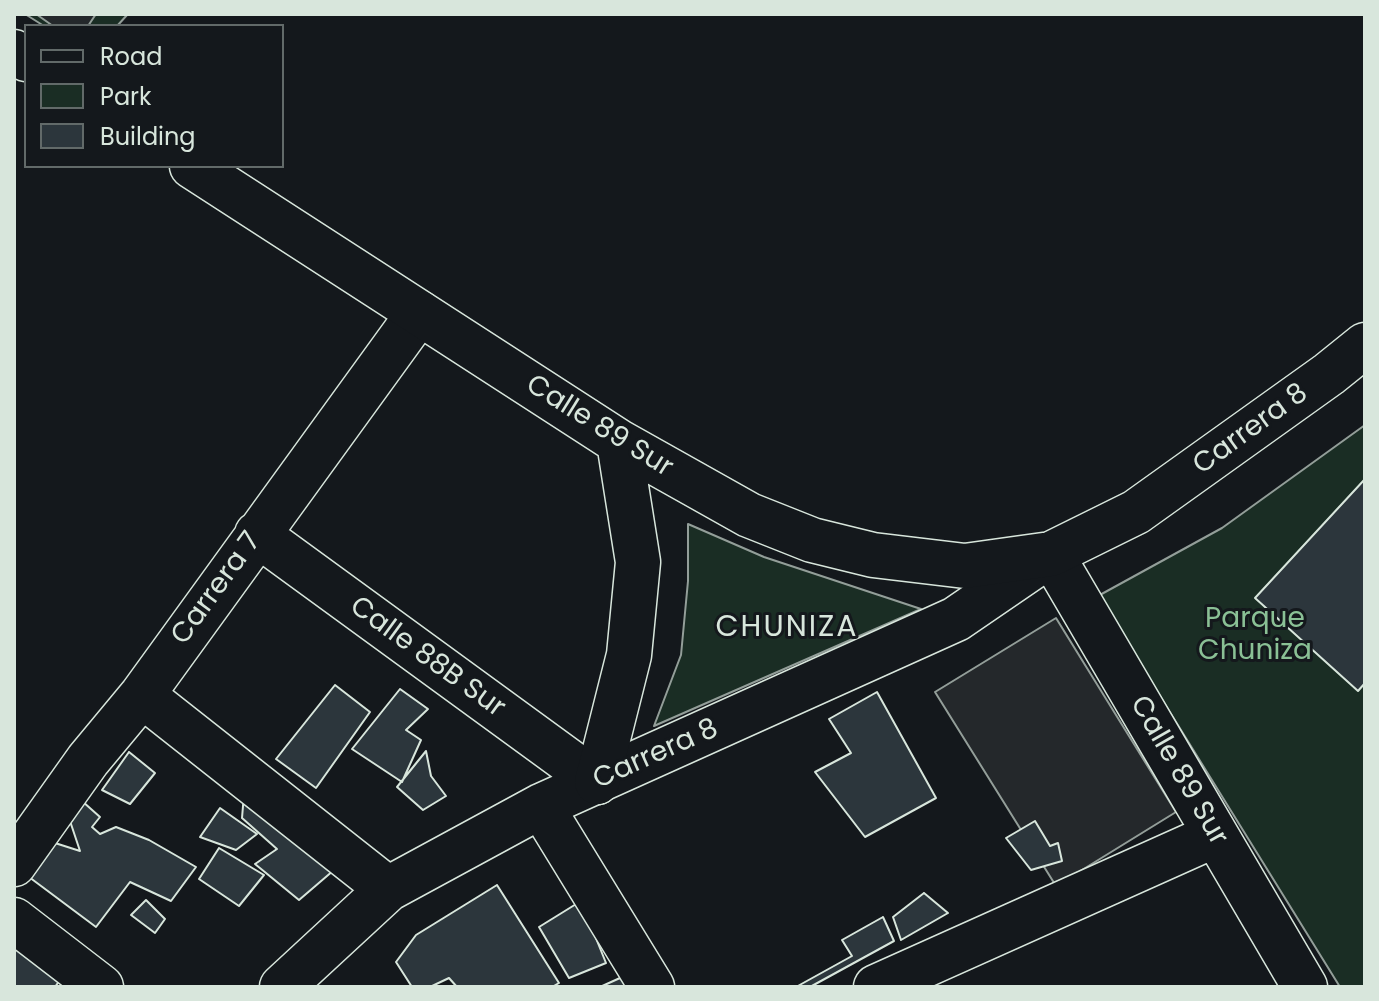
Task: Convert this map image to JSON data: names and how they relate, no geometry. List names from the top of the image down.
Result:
{
  "streets": {
    "street": [
      "Calle 89 Sur",
      "Carrera 8",
      "Carrera 7",
      "Calle 88B Sur"
    ]
  },
  "crossings": [
    ["Calle 89 Sur", "Carrera 8"],
    ["Calle 89 Sur", "Carrera 7"],
    ["Carrera 8", "Calle 88B Sur"],
    ["Carrera 7", "Calle 88B Sur"]
  ],
  "districts": ["CHUNIZA"],
  "parks": ["Parque Chuniza"],
  "legend": ["Road", "Park", "Building"]
}
